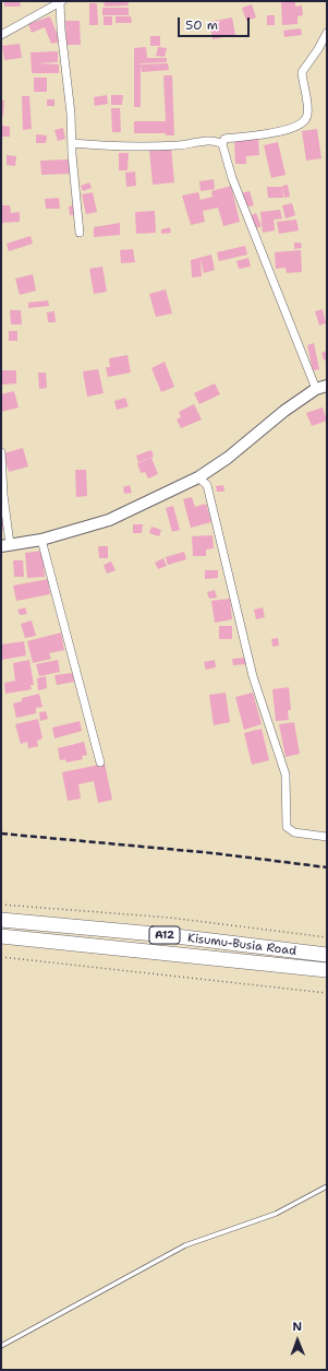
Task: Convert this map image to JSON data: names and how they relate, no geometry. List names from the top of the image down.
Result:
{
  "streets": {
    "highway": ["A12", "Kisumu-Busia Road"]
  },
  "scale_bar": "50 m",
  "north": "top"
}
